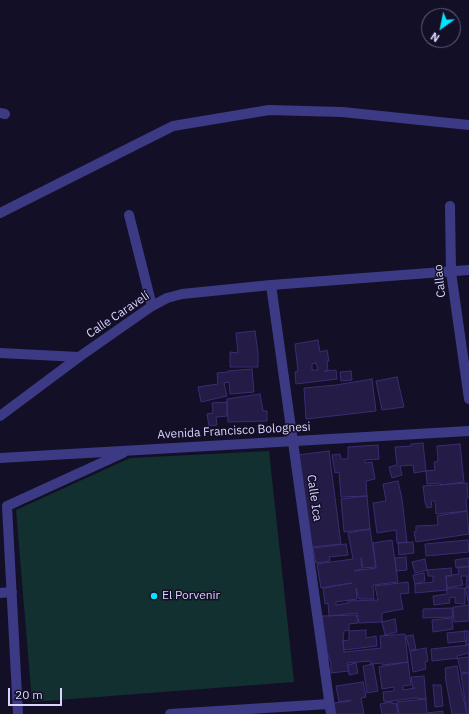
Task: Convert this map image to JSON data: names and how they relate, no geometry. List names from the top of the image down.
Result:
{
  "streets": {
    "street": [
      "Callao",
      "Calle Caravelí",
      "Avenida Francisco Bolognesi",
      "Calle Ica"
    ]
  },
  "crossings": [
    ["Callao", "Calle Caravelí"],
    ["Calle Caravelí", "Calle Ica"],
    ["Avenida Francisco Bolognesi", "Calle Ica"]
  ],
  "places": ["El Porvenir"],
  "scale_bar": "20 m",
  "north": "bottom left"
}
